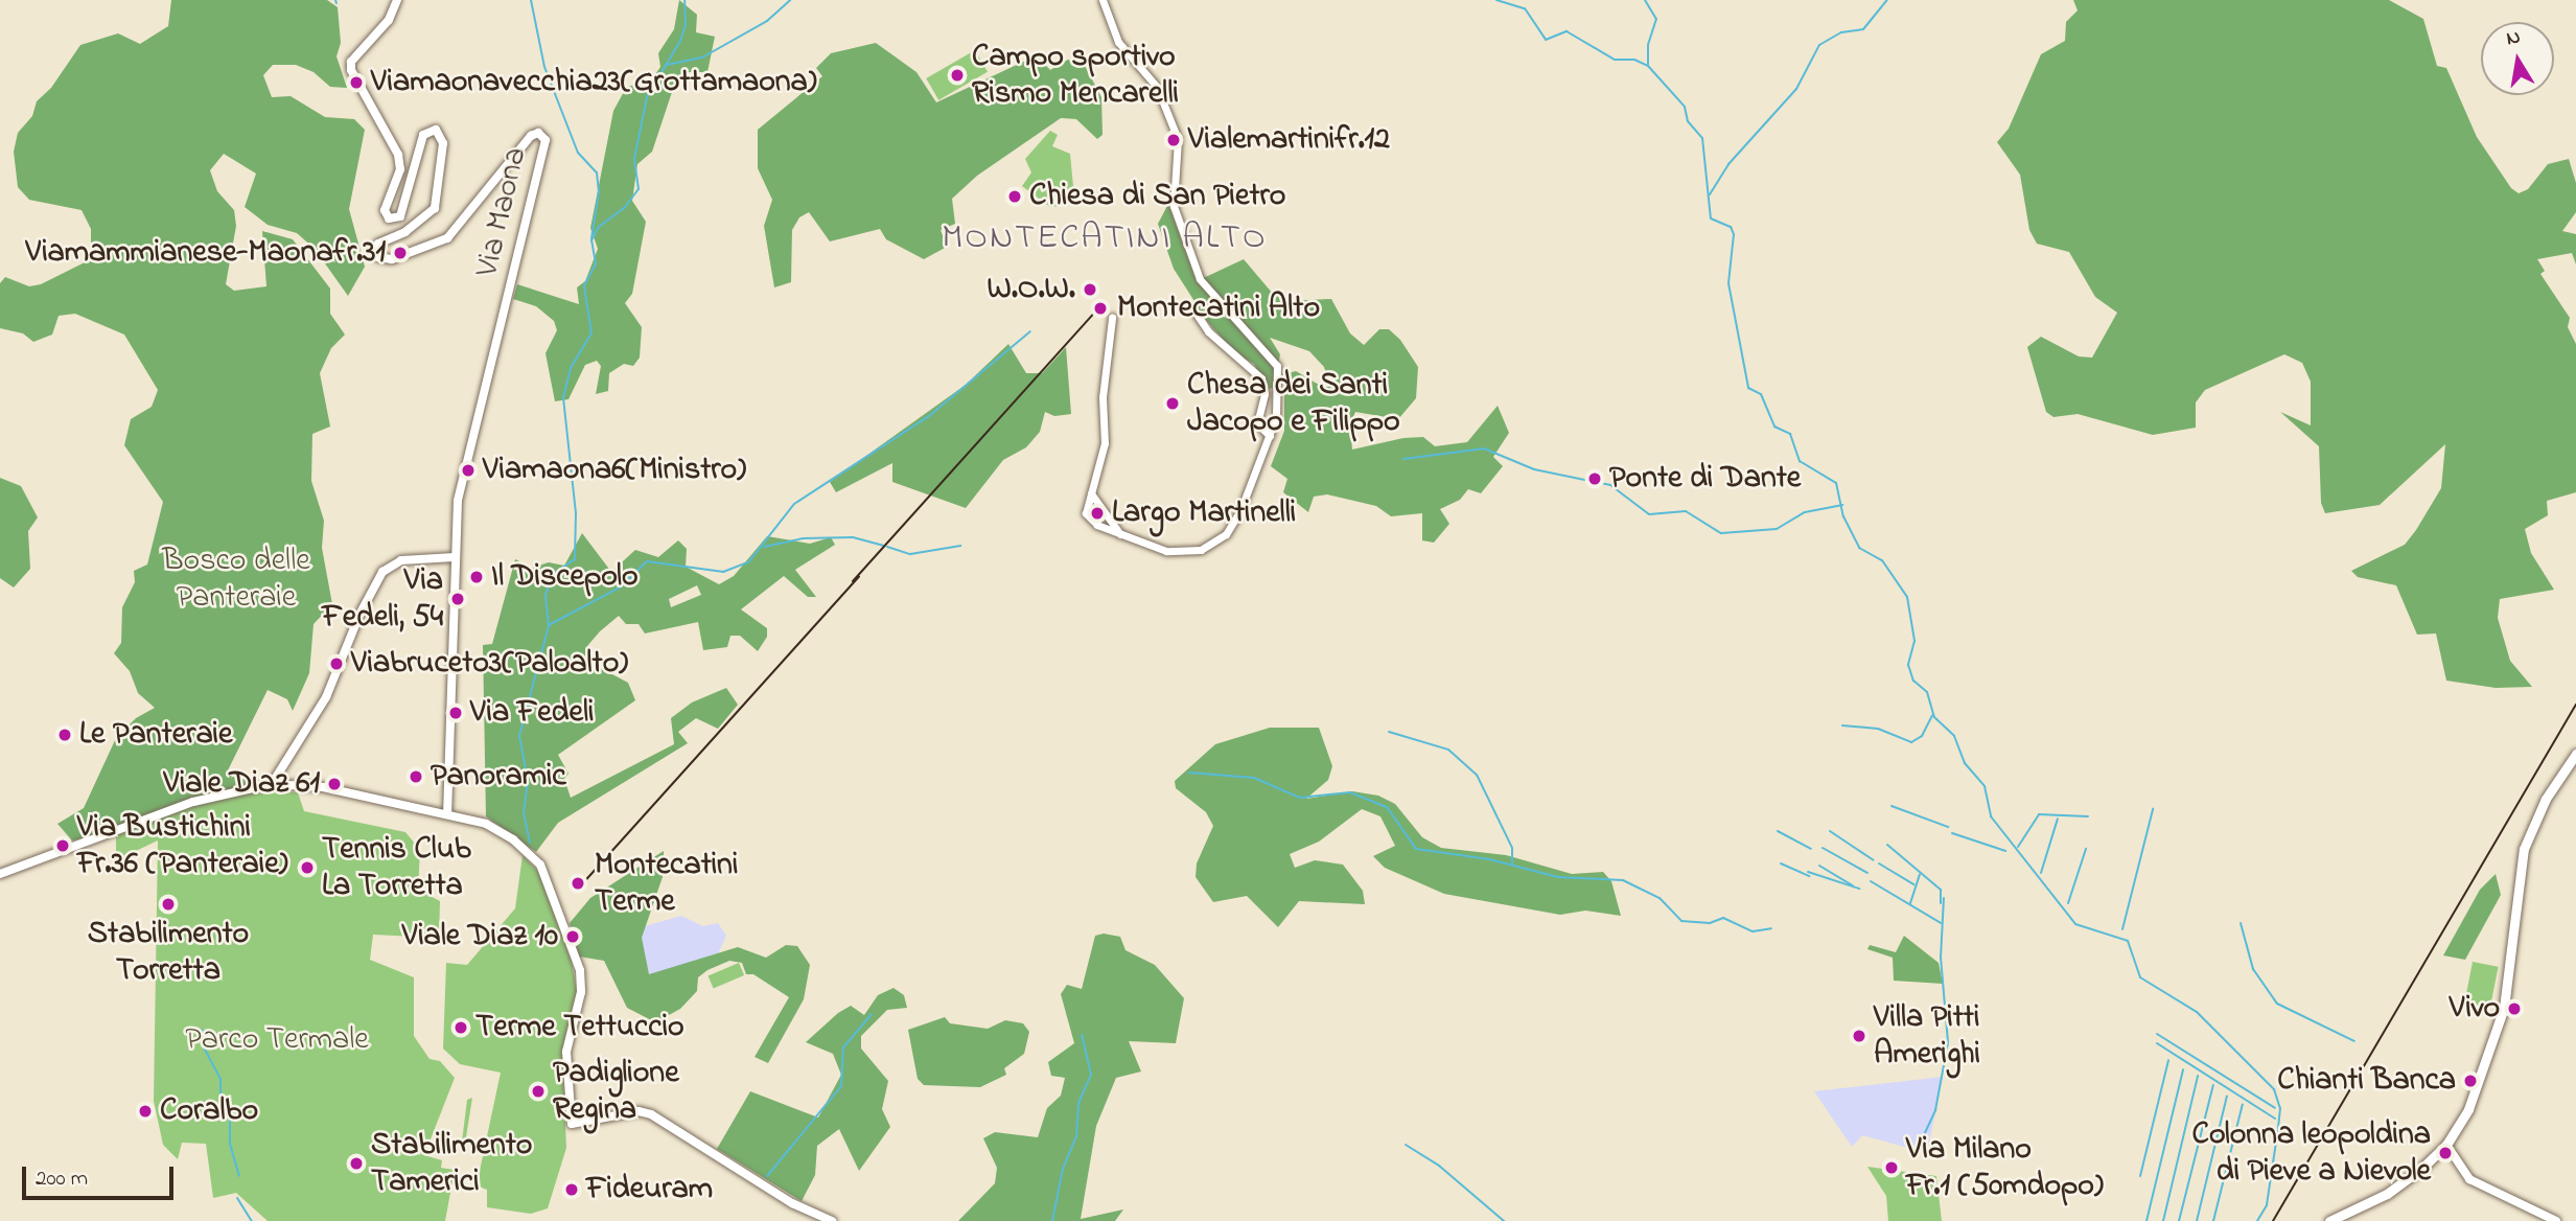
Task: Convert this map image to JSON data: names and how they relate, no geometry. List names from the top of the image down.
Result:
{
  "streets": {
    "main road": ["Via Maona"]
  },
  "districts": ["MONTECATINI ALTO"],
  "parks": ["Bosco delle Panteraie", "Parco Termale"],
  "places": [
    "Campo sportivo Rismo Mencarelli",
    "Viamaonavecchia23(Grottamaona)",
    "Vialemartinifr.12",
    "Chiesa di San Pietro",
    "Viamammianese-Maonafr.31",
    "W.O.W.",
    "Montecatini Alto",
    "Chesa dei Santi Jacopo e Filippo",
    "Viamaona6(Ministro)",
    "Ponte di Dante",
    "Largo Martinelli",
    "Il Discepolo",
    "Via Fedeli, 54",
    "Viabruceto3(Paloalto)",
    "Via Fedeli",
    "Le Panteraie",
    "Panoramic",
    "Viale Diaz 61",
    "Via Bustichini Fr.36 (Panteraie)",
    "Tennis Club La Torretta",
    "Montecatini Terme",
    "Stabilimento Torretta",
    "Viale Diaz 10",
    "Vivo",
    "Terme Tettuccio",
    "Villa Pitti Amerighi",
    "Chianti Banca",
    "Padiglione Regina",
    "Coralbo",
    "Colonna leopoldina di Pieve a Nievole",
    "Stabilimento Tamerici",
    "Via Milano Fr.1 (50mdopo)",
    "Fideuram"
  ],
  "scale_bar": "200 m",
  "north": "top"
}
